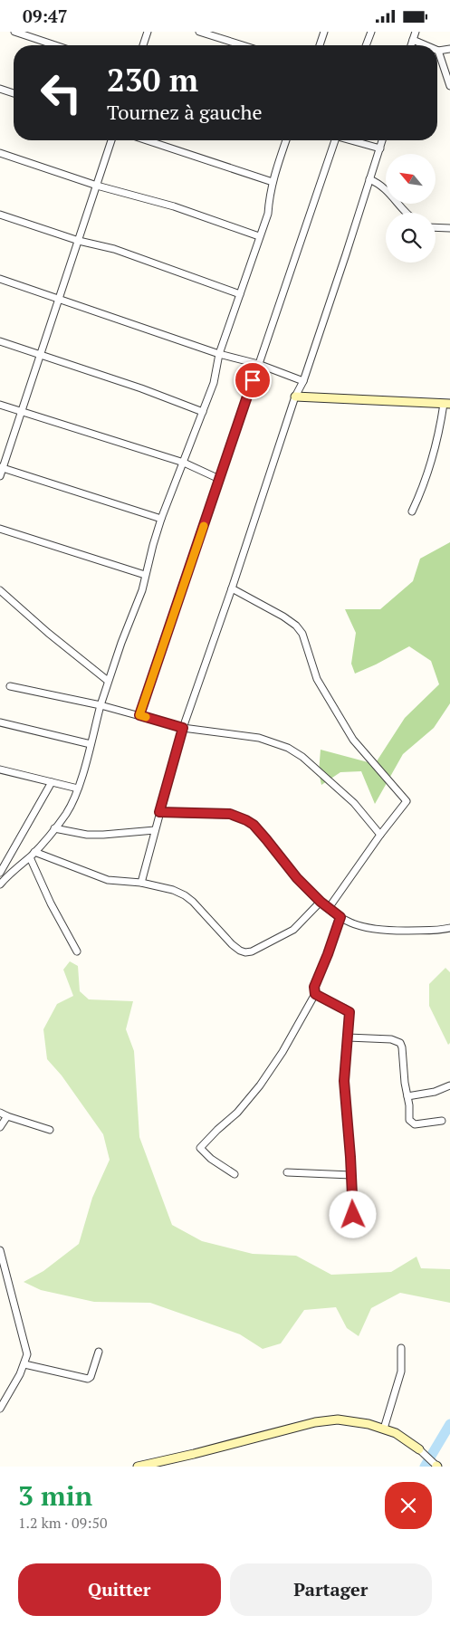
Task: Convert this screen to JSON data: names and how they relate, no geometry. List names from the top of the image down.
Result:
{
  "north": "top left",
  "page": {
    "status": "09:47",
    "turn": ["230 m", "Tournez à gauche"],
    "heading": ["3 min", "1.2 km · 09:50"],
    "buttons": ["Quitter", "Partager"]
  }
}
